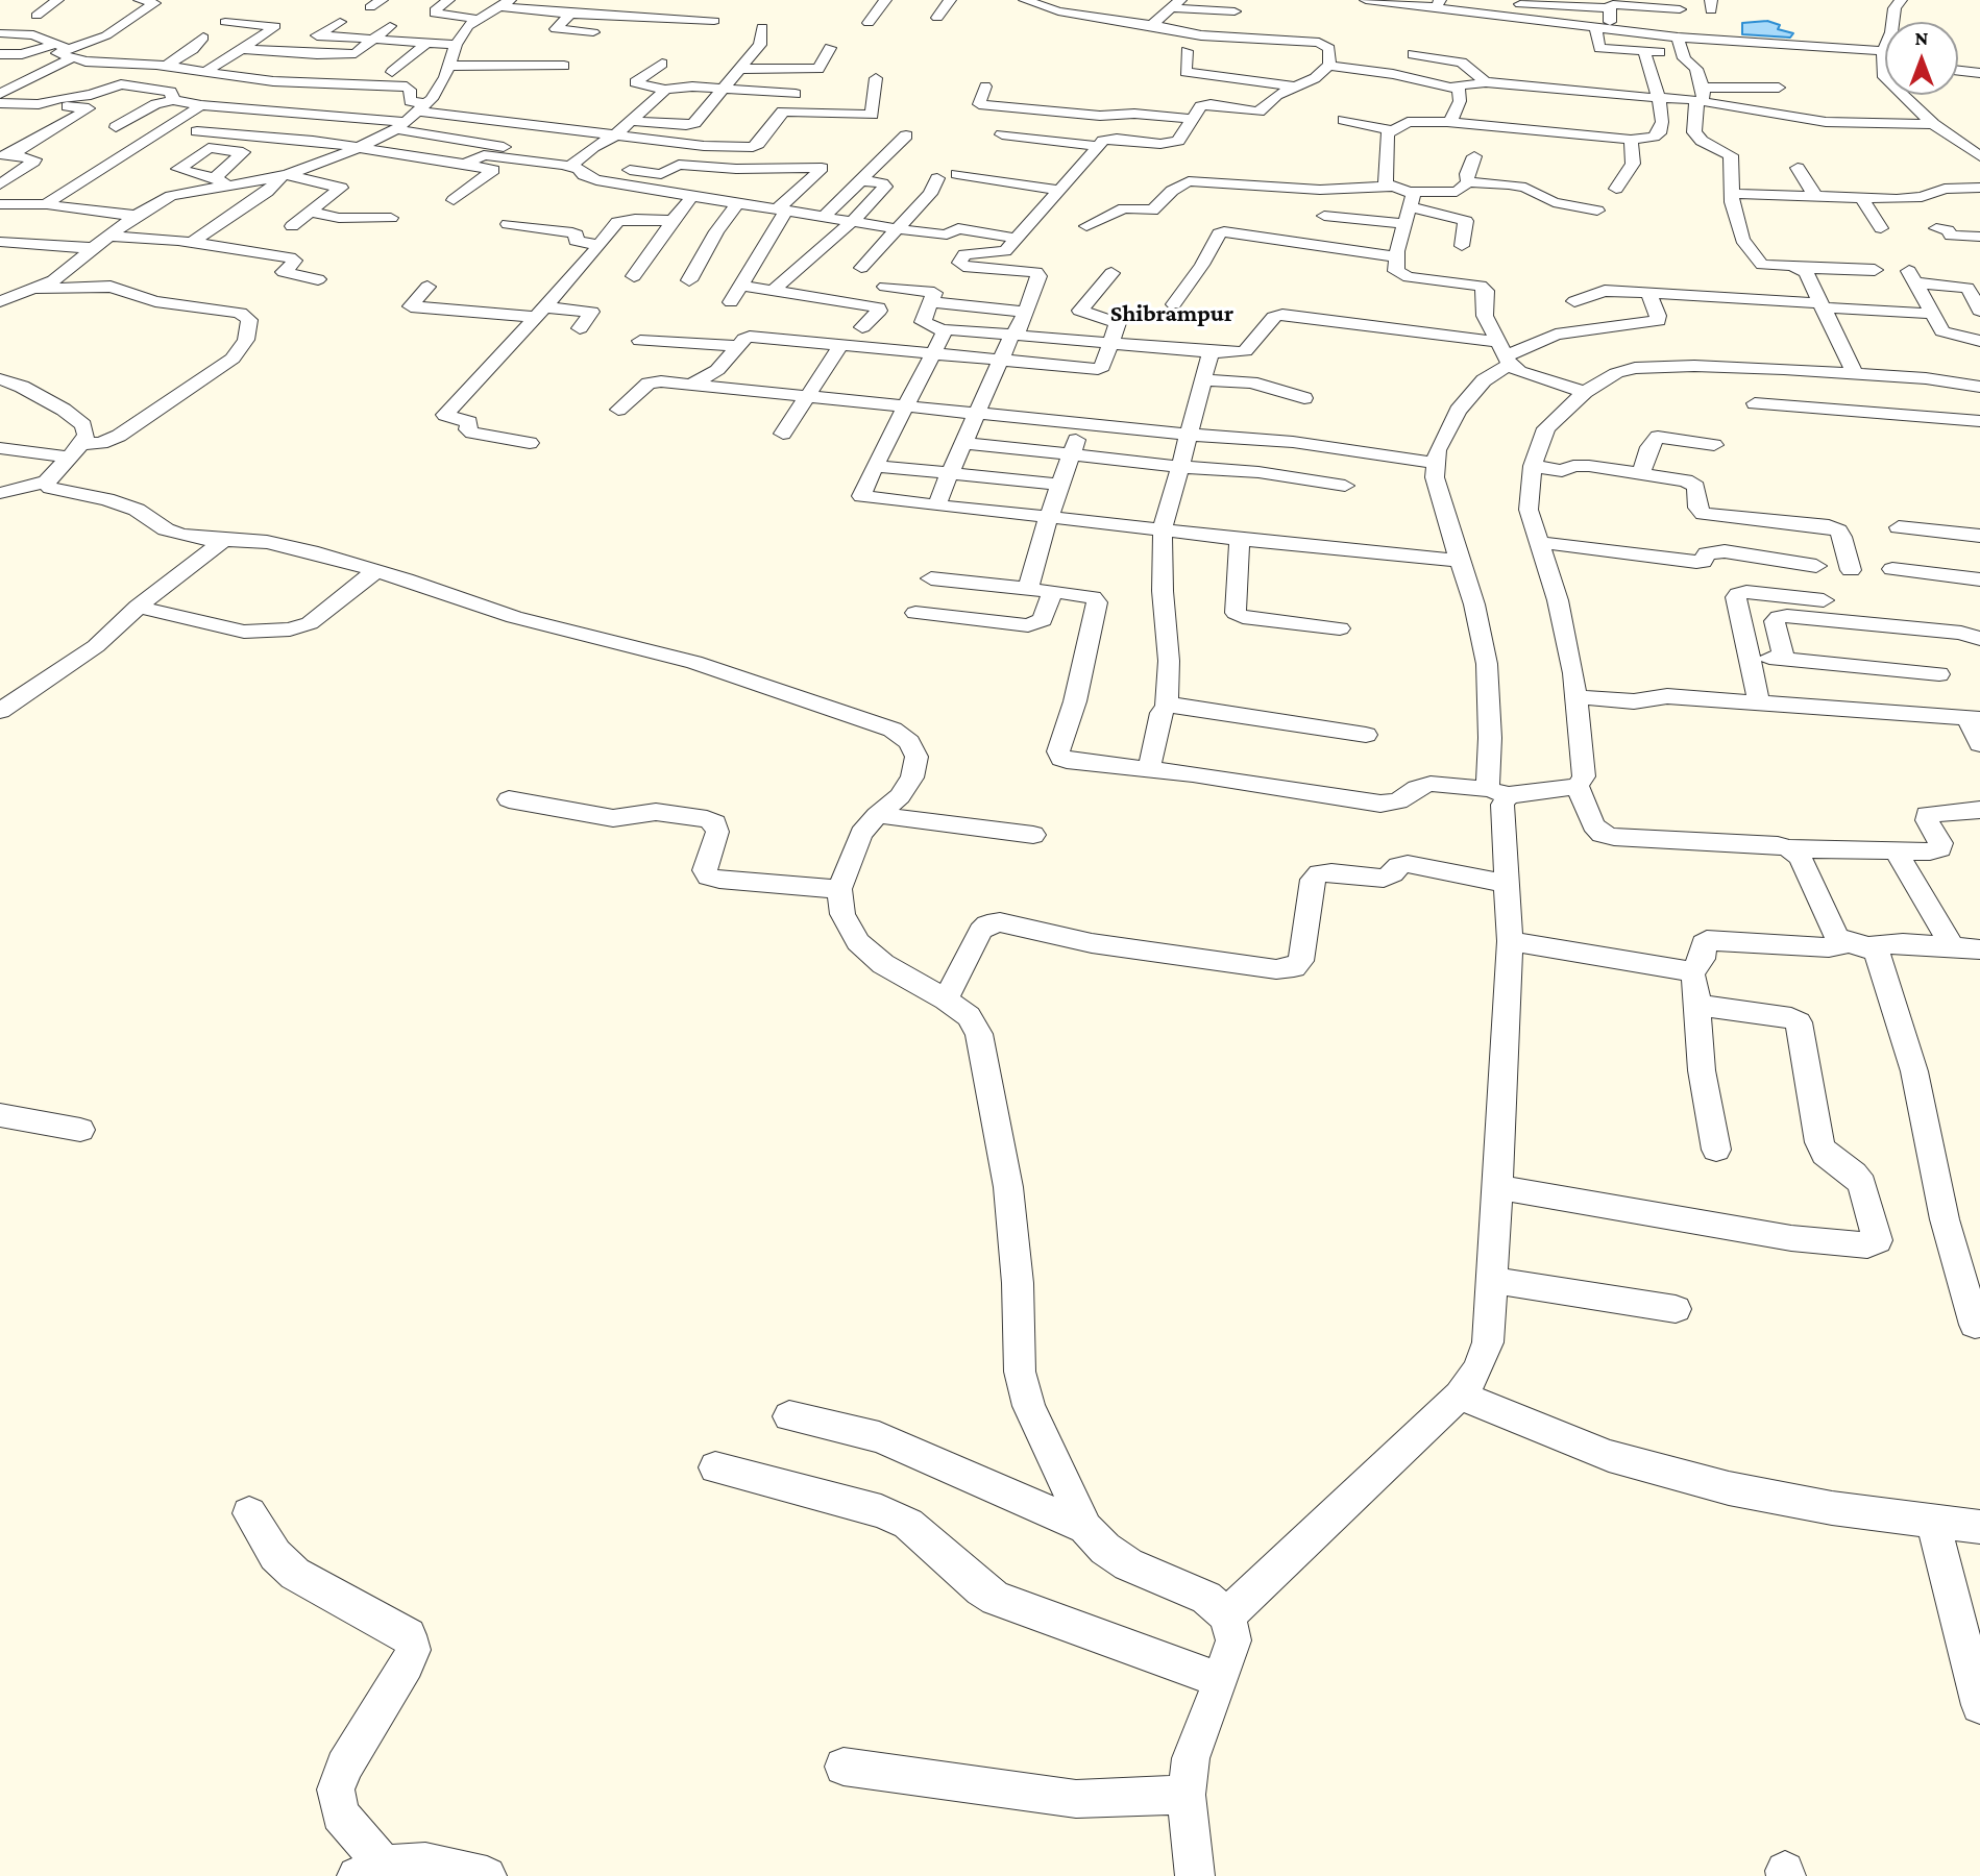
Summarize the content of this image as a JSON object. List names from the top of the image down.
{
  "districts": ["Shibrampur"],
  "north": "top"
}
